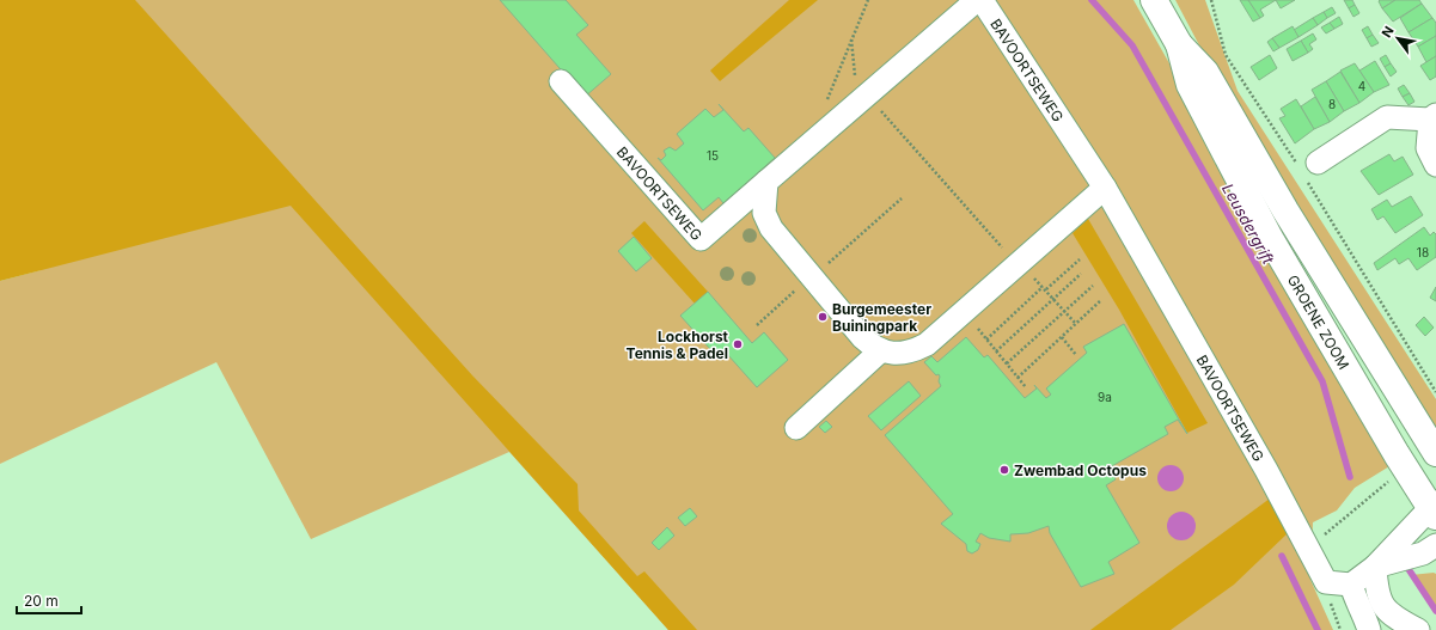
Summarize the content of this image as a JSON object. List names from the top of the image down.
{
  "streets": {
    "main road": ["GROENE ZOOM"],
    "street": ["BAVOORTSEWEG"]
  },
  "water": ["Leusdergrift"],
  "places": ["Burgemeester Buiningpark", "Lockhorst Tennis & Padel", "Zwembad Octopus"],
  "house_numbers": [
    "4",
    "8",
    "15",
    "18",
    "9a"
  ],
  "scale_bar": "20 m",
  "north": "top left"
}
